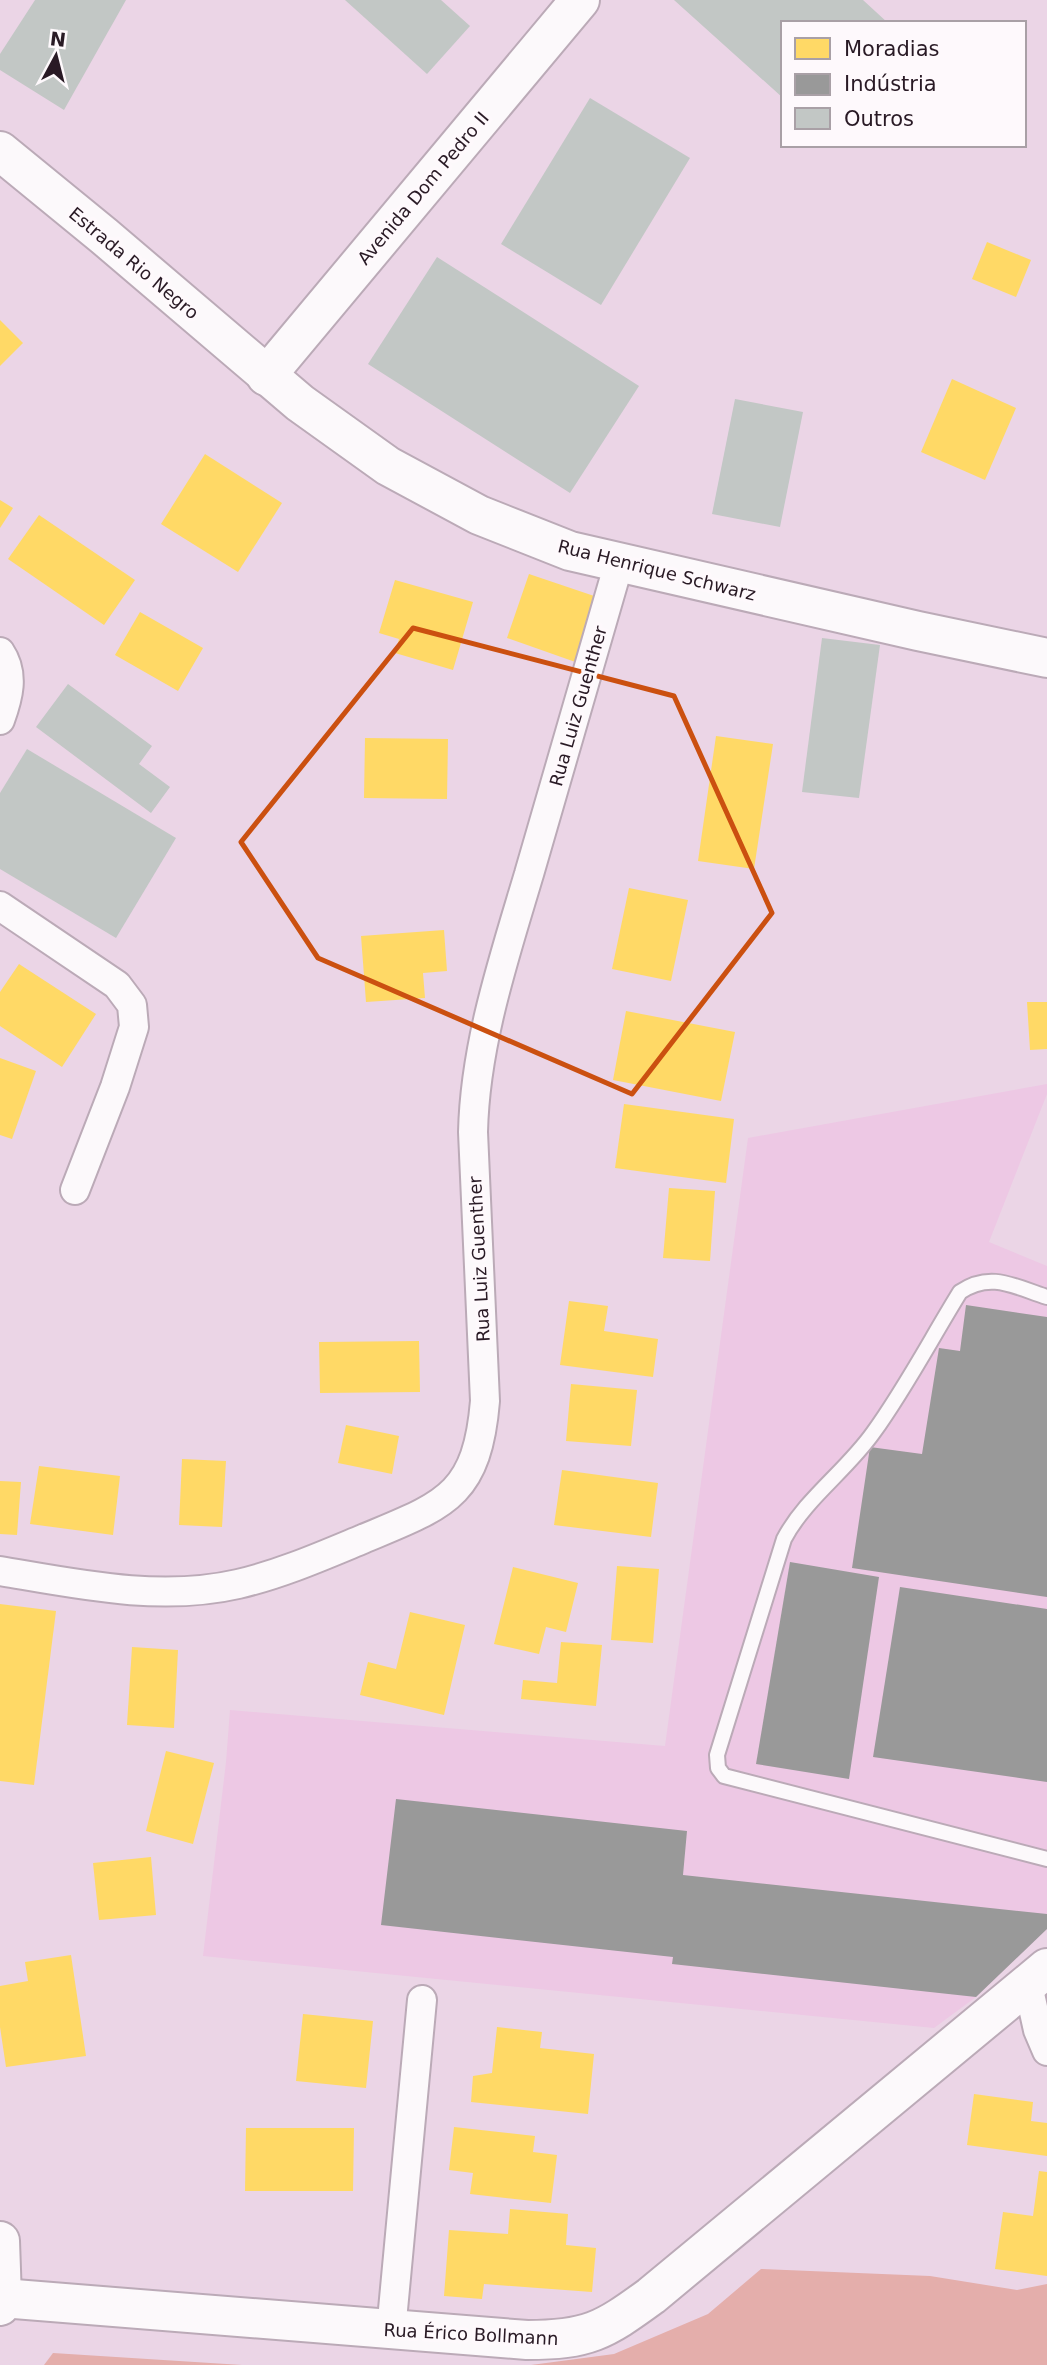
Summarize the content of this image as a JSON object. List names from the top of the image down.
{
  "streets": {
    "main road": [
      "Avenida Dom Pedro II",
      "Estrada Rio Negro",
      "Rua Henrique Schwarz",
      "Rua Érico Bollmann"
    ],
    "street": ["Rua Luiz Guenther"]
  },
  "crossings": [
    ["Avenida Dom Pedro II", "Estrada Rio Negro"],
    ["Avenida Dom Pedro II", "Rua Henrique Schwarz"],
    ["Estrada Rio Negro", "Rua Henrique Schwarz"],
    ["Rua Henrique Schwarz", "Rua Luiz Guenther"]
  ],
  "legend": ["Moradias", "Indústria", "Outros"],
  "north": "top"
}
